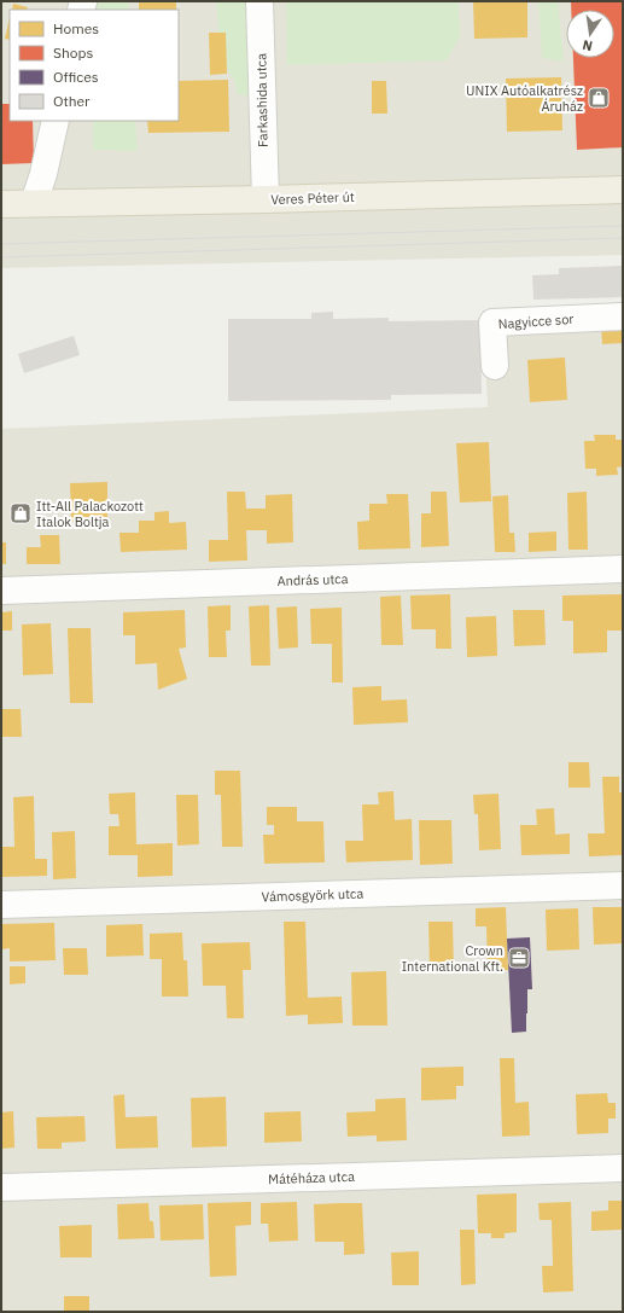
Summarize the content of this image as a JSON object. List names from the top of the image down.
{
  "streets": {
    "main road": ["Veres Péter út"],
    "street": [
      "Farkashida utca",
      "Nagyicce sor",
      "András utca",
      "Vámosgyörk utca",
      "Mátéháza utca"
    ]
  },
  "crossings": [
    ["Farkashida utca", "Veres Péter út"]
  ],
  "places": {
    "shop": ["UNIX Autóalkatrész Áruház", "Itt-All Palackozott Italok Boltja"],
    "office": ["Crown International Kft."]
  },
  "legend": [
    "Homes",
    "Shops",
    "Offices",
    "Other"
  ],
  "north": "bottom"
}
